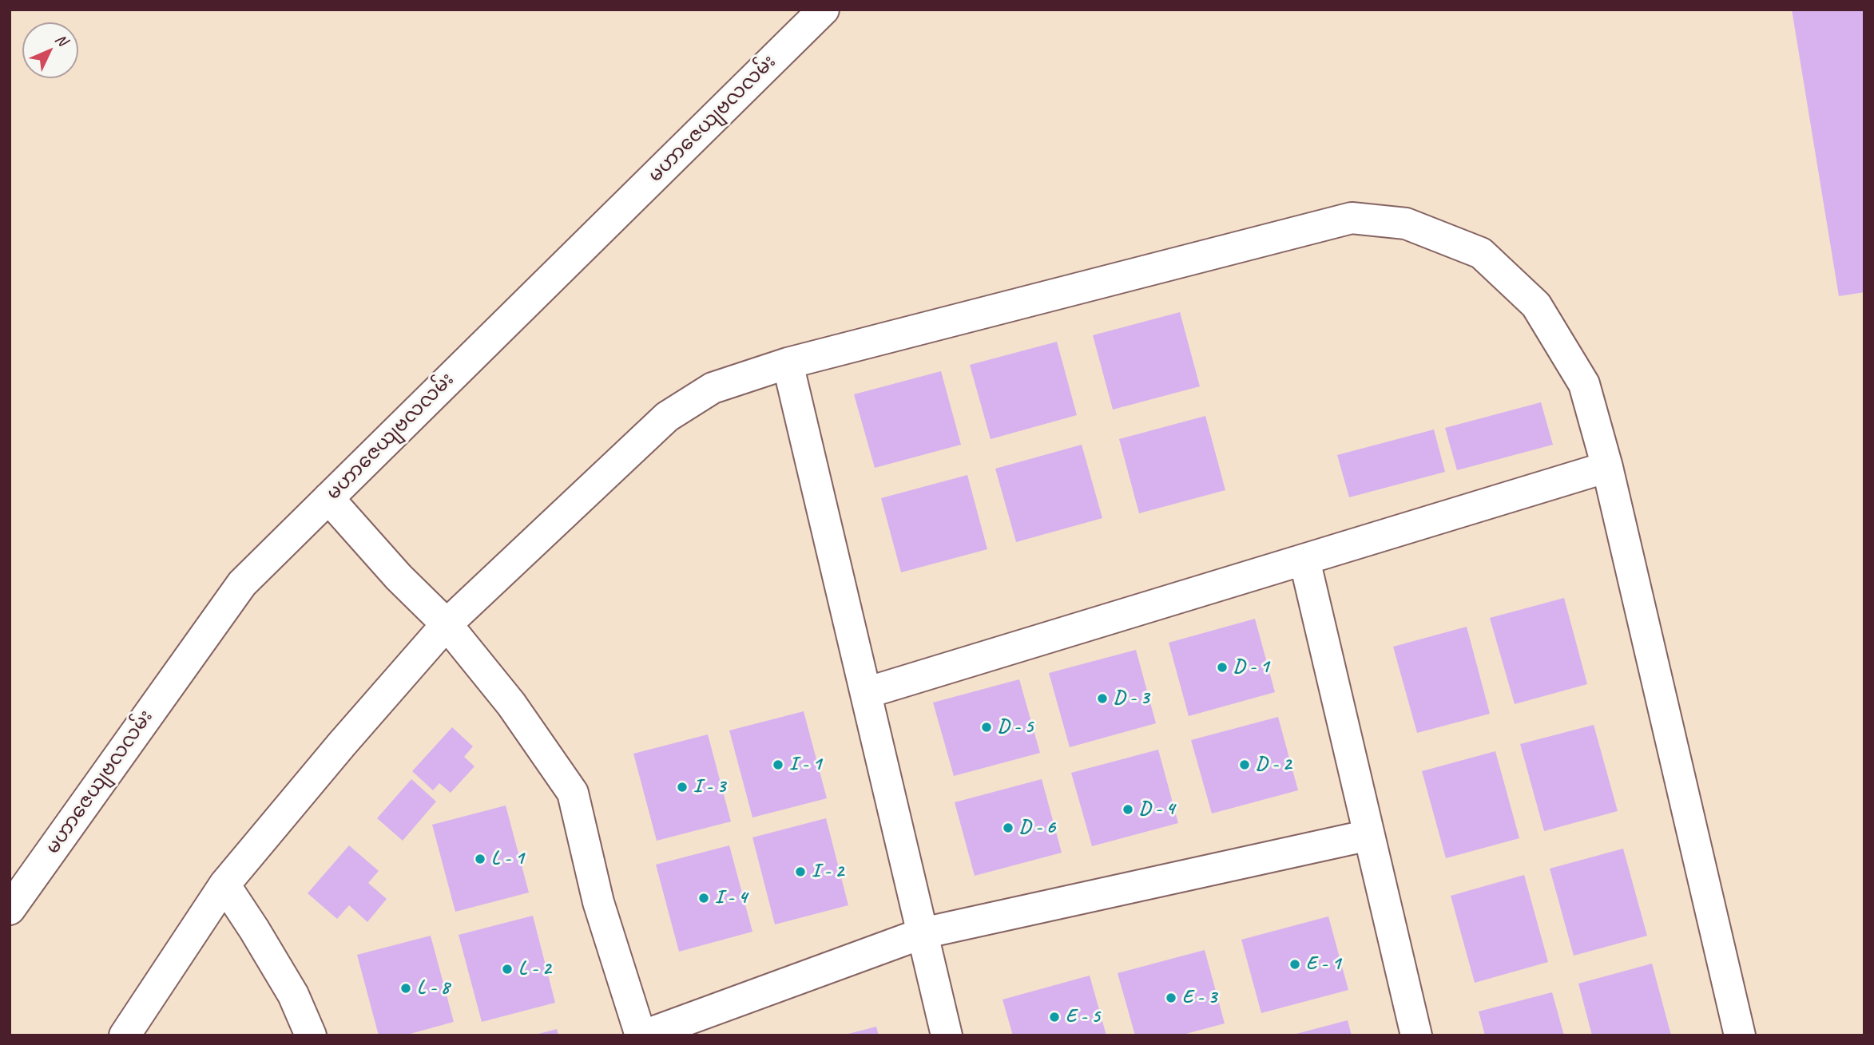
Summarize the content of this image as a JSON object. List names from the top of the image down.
{
  "streets": {
    "street": ["မဟာဇေယျဗလလမ်း"]
  },
  "places": [
    "D - 1",
    "D - 3",
    "D - 5",
    "I - 1",
    "D - 2",
    "I - 3",
    "D - 4",
    "D - 6",
    "L - 1",
    "I - 2",
    "I - 4",
    "E - 1",
    "L - 2",
    "L - 8",
    "E - 3",
    "E - 5"
  ],
  "north": "top right"
}
